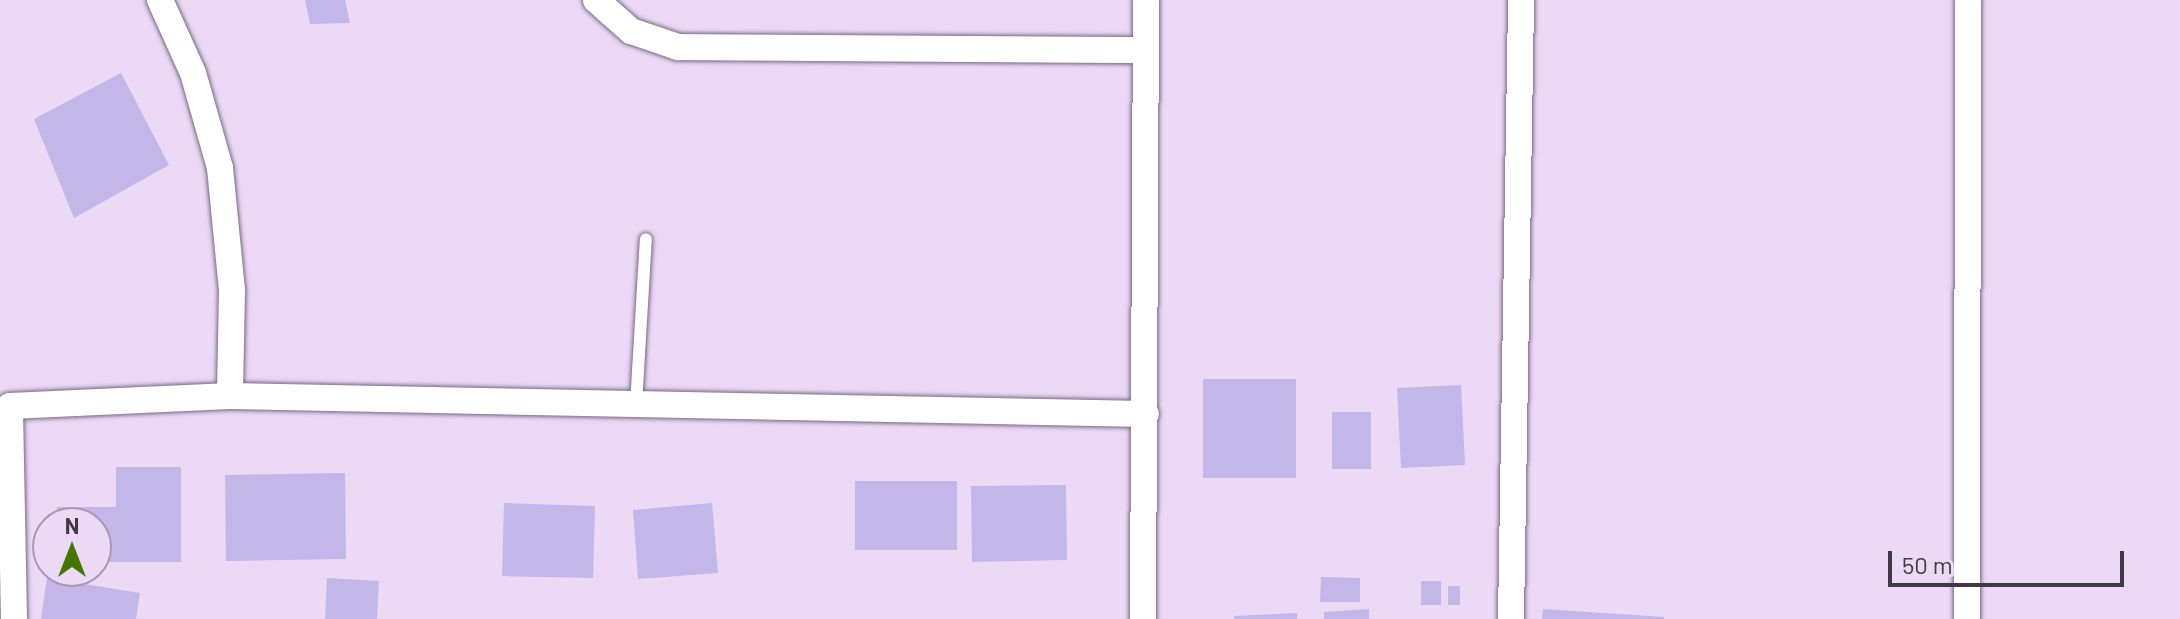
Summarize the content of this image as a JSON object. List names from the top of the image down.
{
  "scale_bar": "50 m",
  "north": "top"
}
